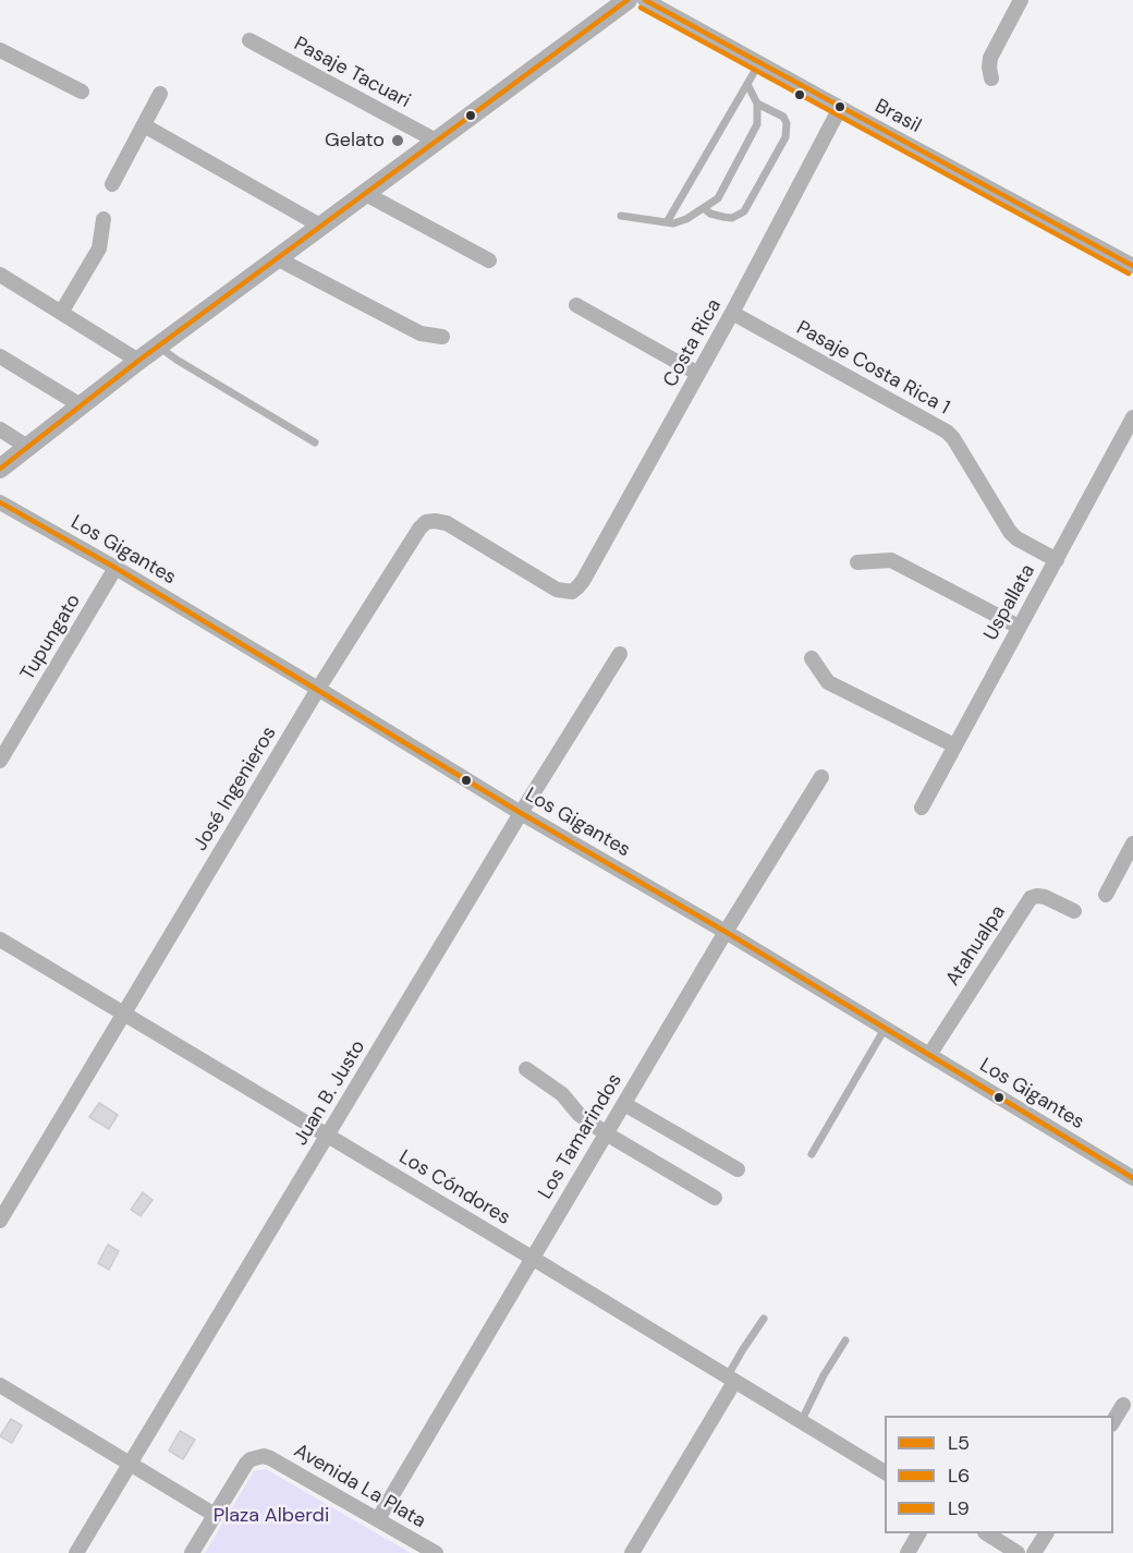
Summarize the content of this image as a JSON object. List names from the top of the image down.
{
  "streets": {
    "street": [
      "Pasaje Tacuari",
      "Brasil",
      "Costa Rica",
      "Pasaje Costa Rica 1",
      "Los Gigantes",
      "Uspallata",
      "Tupungato",
      "José Ingenieros",
      "Atahualpa",
      "Juan B. Justo",
      "Los Tamarindos",
      "Los Cóndores",
      "Avenida La Plata"
    ]
  },
  "crossings": [
    ["Brasil", "Costa Rica"],
    ["Costa Rica", "Pasaje Costa Rica 1"],
    ["Costa Rica", "José Ingenieros"],
    ["Pasaje Costa Rica 1", "Uspallata"],
    ["Los Gigantes", "Tupungato"],
    ["Los Gigantes", "José Ingenieros"],
    ["Los Gigantes", "Atahualpa"],
    ["Los Gigantes", "Juan B. Justo"],
    ["Los Gigantes", "Los Tamarindos"],
    ["José Ingenieros", "Los Cóndores"],
    ["Juan B. Justo", "Los Cóndores"],
    ["Los Tamarindos", "Los Cóndores"],
    ["Los Tamarindos", "Avenida La Plata"]
  ],
  "parks": ["Plaza Alberdi"],
  "places": ["Gelato"],
  "lines": ["transit line L5", "transit line L9", "transit line L6"],
  "legend": ["L5", "L6", "L9"]
}
